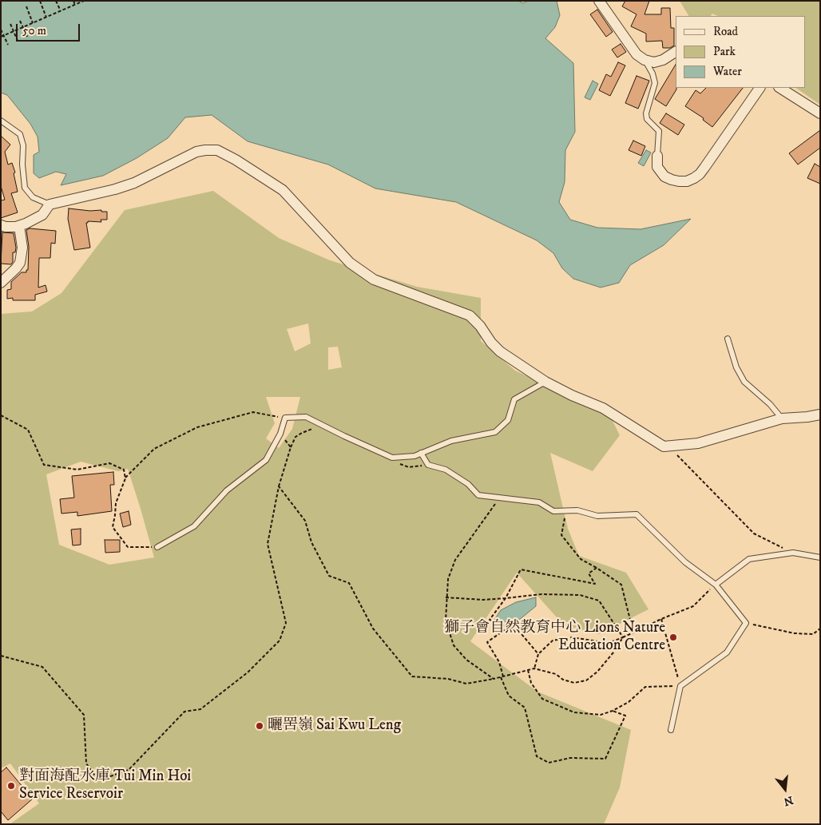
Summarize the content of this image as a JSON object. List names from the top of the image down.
{
  "places": ["獅子會自然教育中心 Lions Nature Education Centre", "曬罟嶺 Sai Kwu Leng", "對面海配水庫 Tui Min Hoi Service Reservoir"],
  "legend": ["Road", "Park", "Water"],
  "scale_bar": "50 m",
  "north": "bottom"
}
